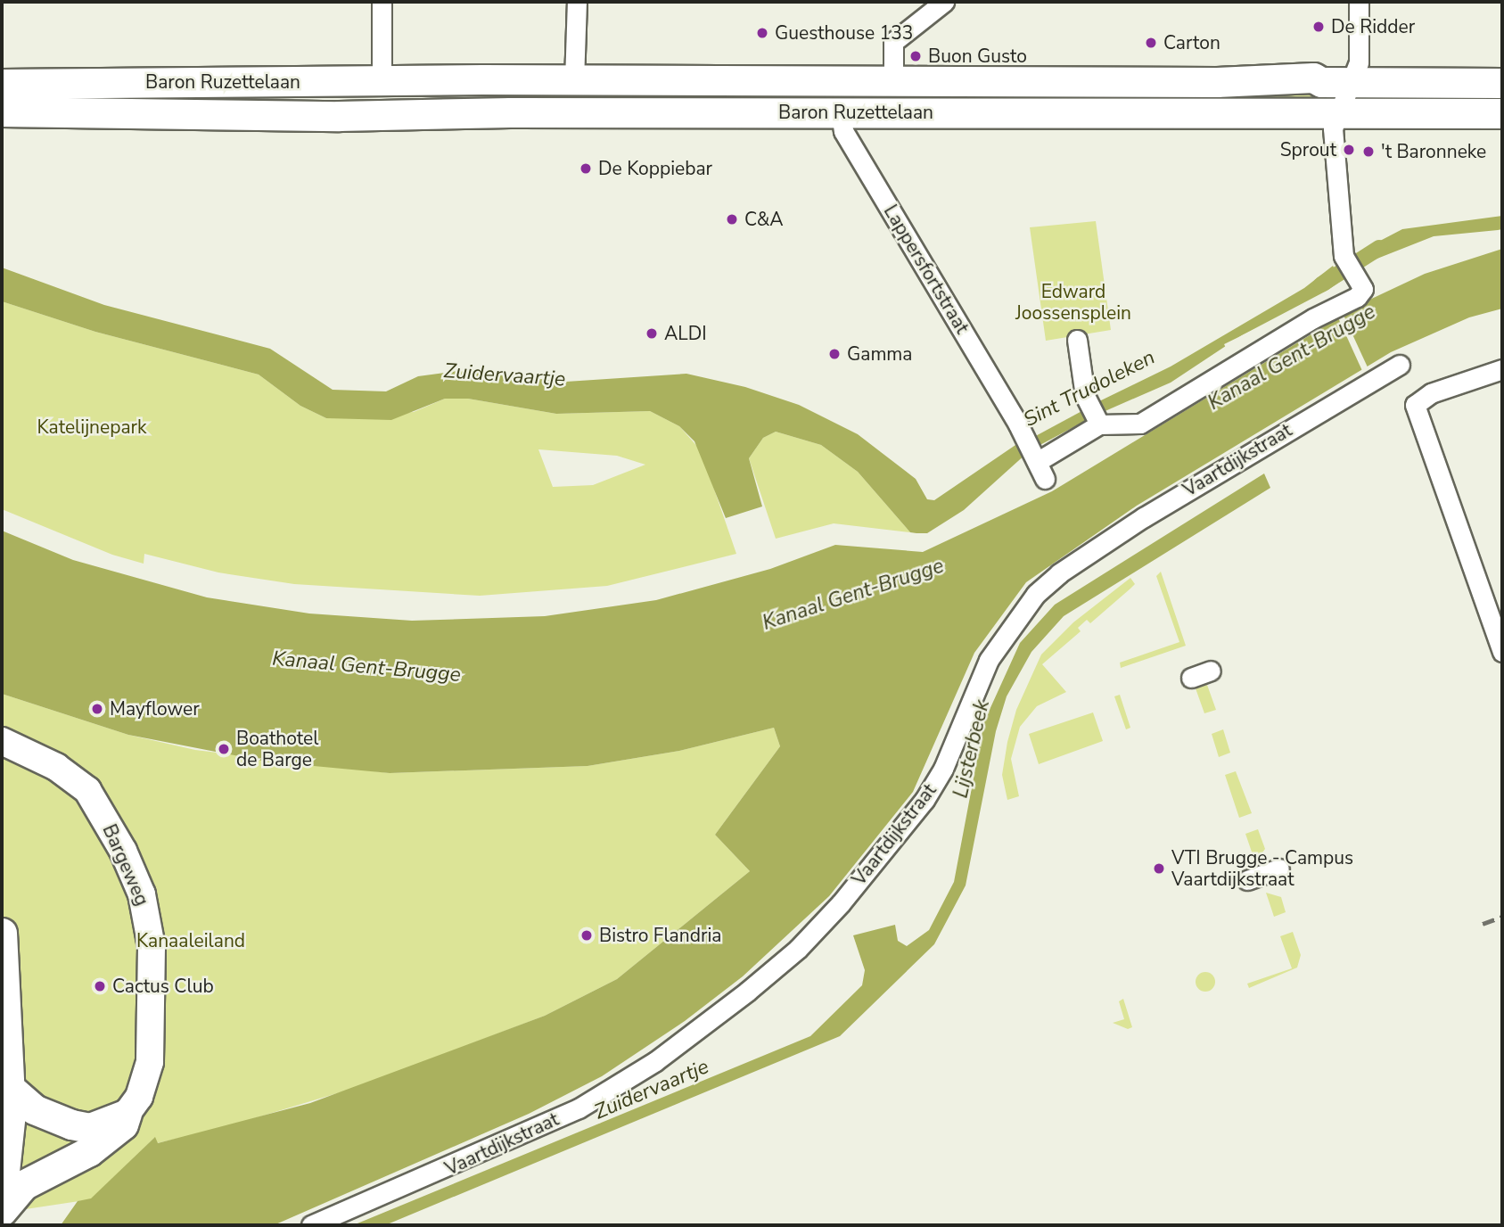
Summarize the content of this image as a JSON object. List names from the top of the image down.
{
  "streets": {
    "main road": ["Baron Ruzettelaan"],
    "street": ["Lappersfortstraat", "Vaartdijkstraat", "Bargeweg"]
  },
  "crossings": [
    ["Baron Ruzettelaan", "Lappersfortstraat"]
  ],
  "water": [
    "Kanaal Gent-Brugge",
    "Zuidervaartje",
    "Sint Trudoleken",
    "Lijsterbeek"
  ],
  "parks": ["Edward Joossensplein", "Katelijnepark", "Kanaaleiland"],
  "places": [
    "De Ridder",
    "Guesthouse 133",
    "Carton",
    "Buon Gusto",
    "Sprout",
    "'t Baronneke",
    "De Koppiebar",
    "C&A",
    "ALDI",
    "Gamma",
    "Mayflower",
    "Boathotel de Barge",
    "VTI Brugge - Campus Vaartdijkstraat",
    "Bistro Flandria",
    "Cactus Club"
  ]
}
